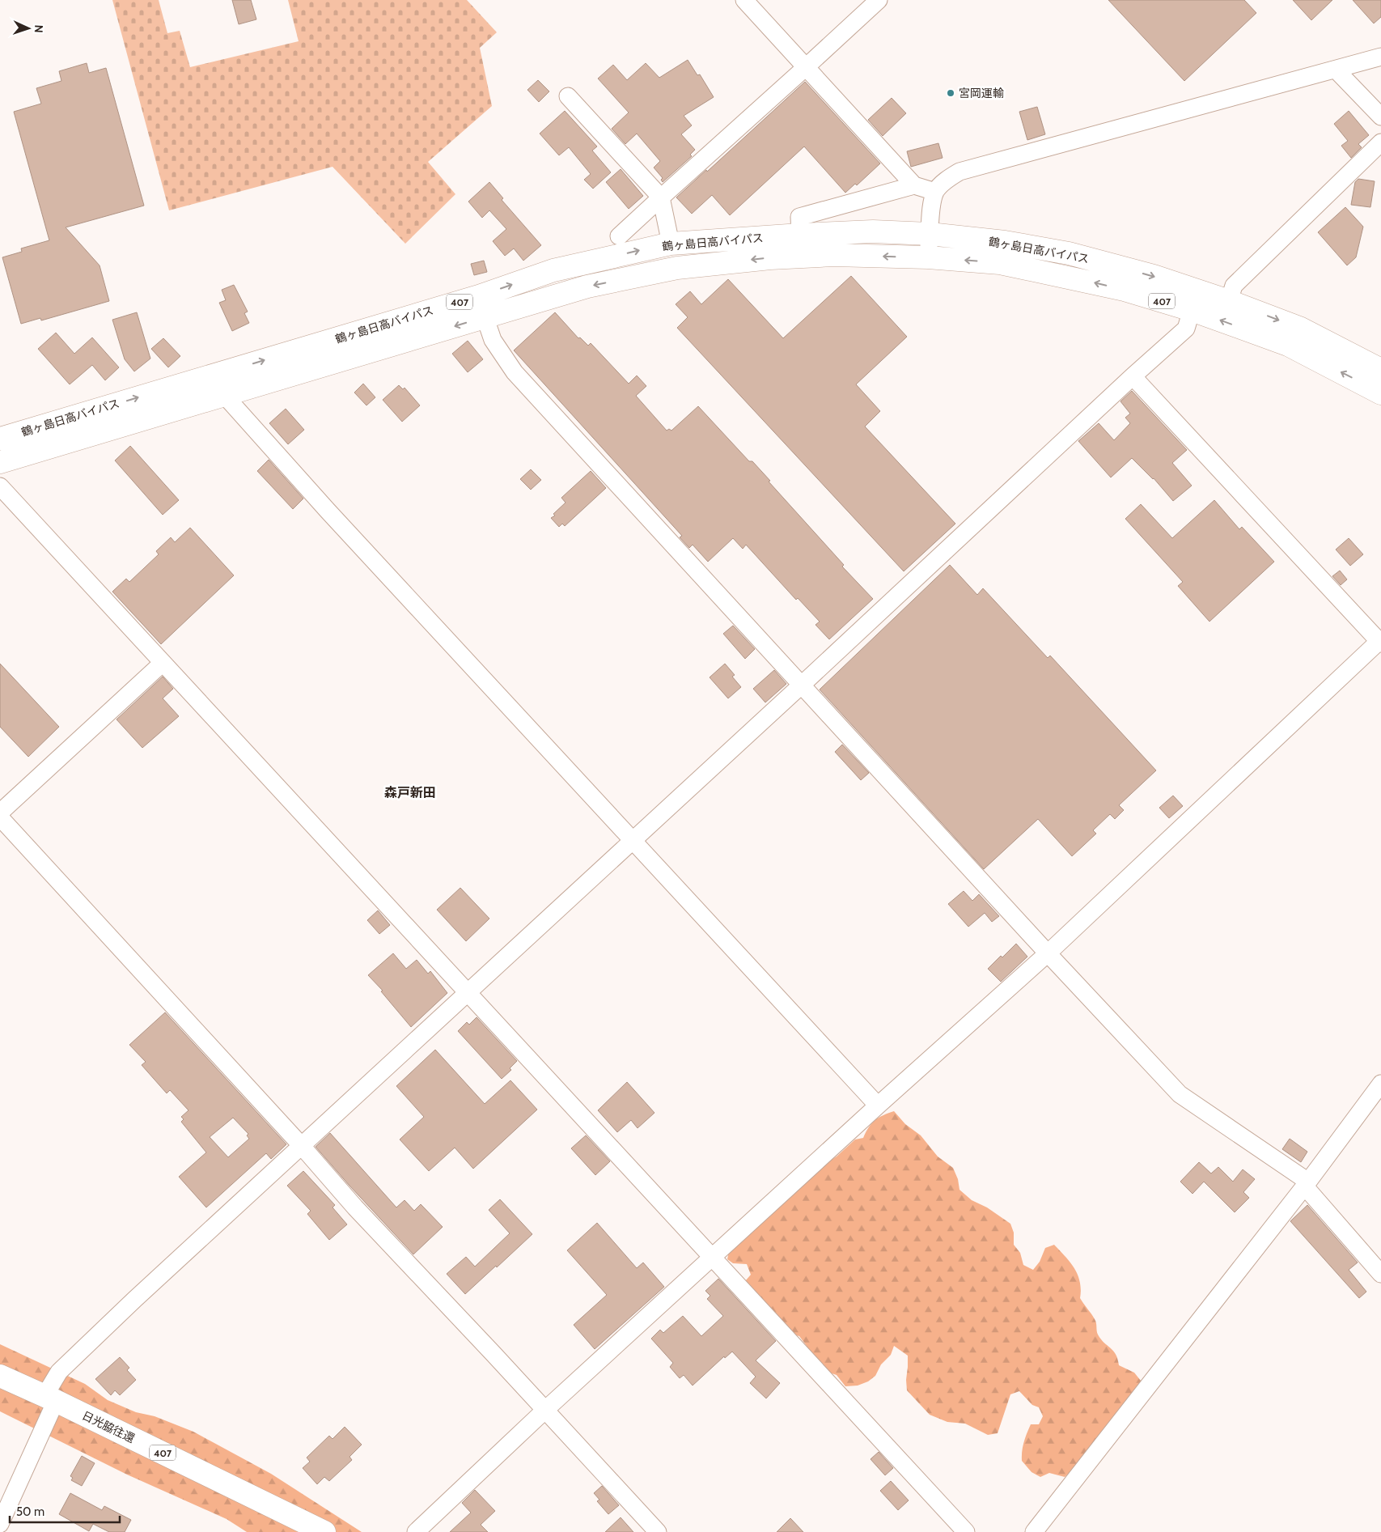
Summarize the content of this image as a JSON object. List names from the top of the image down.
{
  "streets": {
    "highway": ["鶴ヶ島日高バイパス", "407", "日光脇往還"]
  },
  "districts": ["森戸新田"],
  "places": ["宮岡運輸"],
  "scale_bar": "50 m",
  "north": "right"
}
